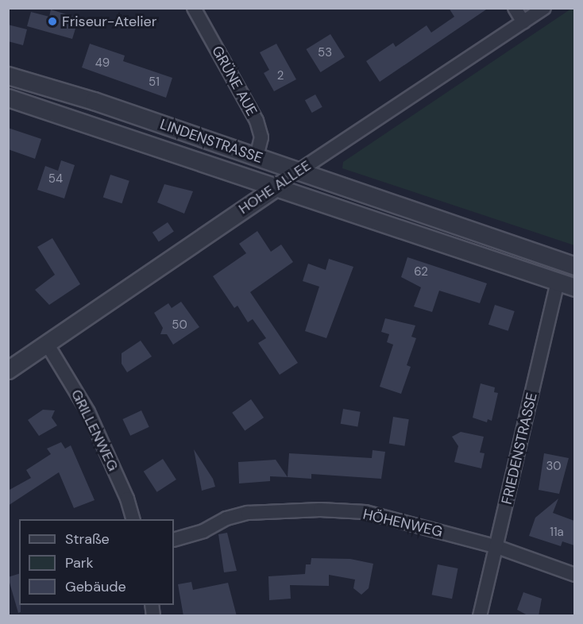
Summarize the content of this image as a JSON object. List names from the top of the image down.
{
  "streets": {
    "street": [
      "GRÜNE AUE",
      "LINDENSTRASSE",
      "HOHE ALLEE",
      "GRILLENWEG",
      "FRIEDENSTRASSE",
      "HÖHENWEG"
    ]
  },
  "crossings": [
    ["GRÜNE AUE", "LINDENSTRASSE"],
    ["LINDENSTRASSE", "HOHE ALLEE"],
    ["LINDENSTRASSE", "FRIEDENSTRASSE"],
    ["HOHE ALLEE", "GRILLENWEG"],
    ["FRIEDENSTRASSE", "HÖHENWEG"]
  ],
  "places": ["Friseur-Atelier"],
  "house_numbers": [
    "53",
    "49",
    "2",
    "51",
    "54",
    "62",
    "50",
    "30",
    "11a"
  ],
  "legend": ["Straße", "Park", "Gebäude"]
}
